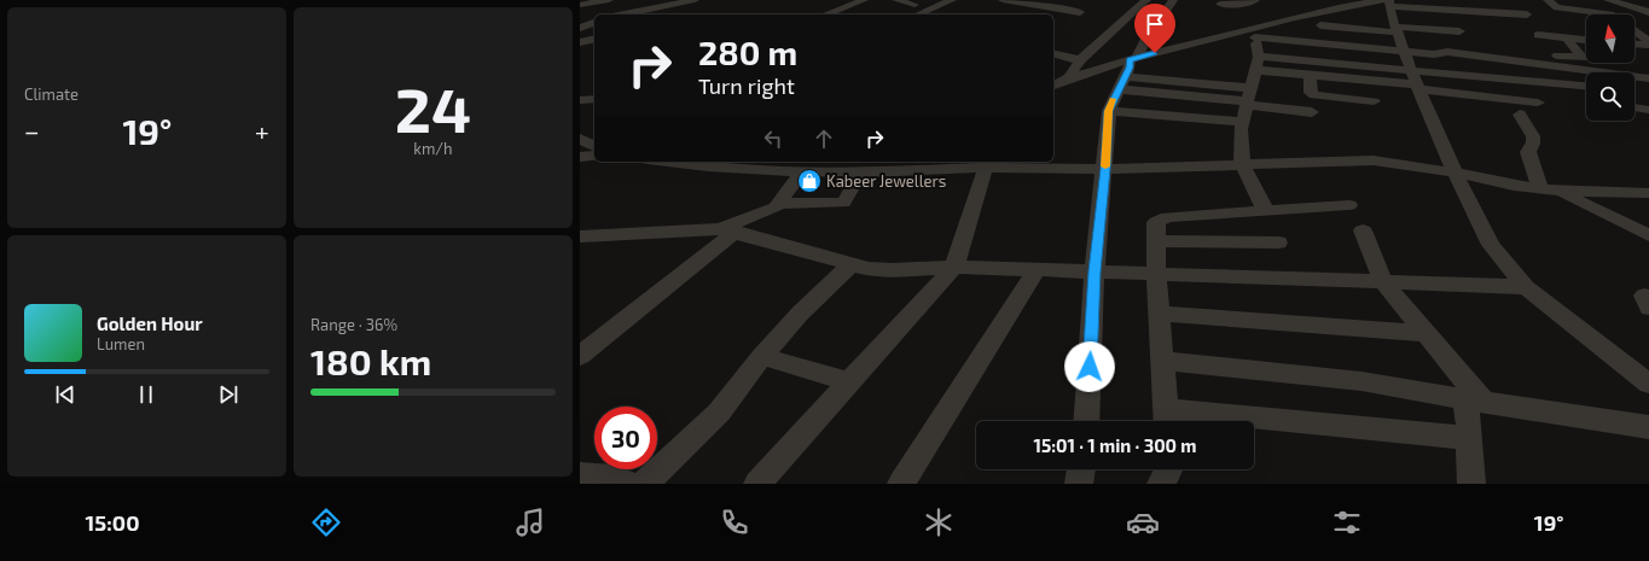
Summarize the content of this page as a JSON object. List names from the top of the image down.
{
  "places": {
    "shop": ["Kabeer Jewellers"]
  },
  "north": "top",
  "page": {
    "tile": [
      "Climate",
      ["24", "km/h"],
      ["Range · 36%", "180 km"]
    ],
    "turn": ["280 m", "Turn right"],
    "heat": ["−", "19°", "+"],
    "song": ["Golden Hour", "Lumen"],
    "limit": "30",
    "trip": "15:01 · 1 min · 300 m",
    "tabs": ["15:00", "19°"]
  }
}
